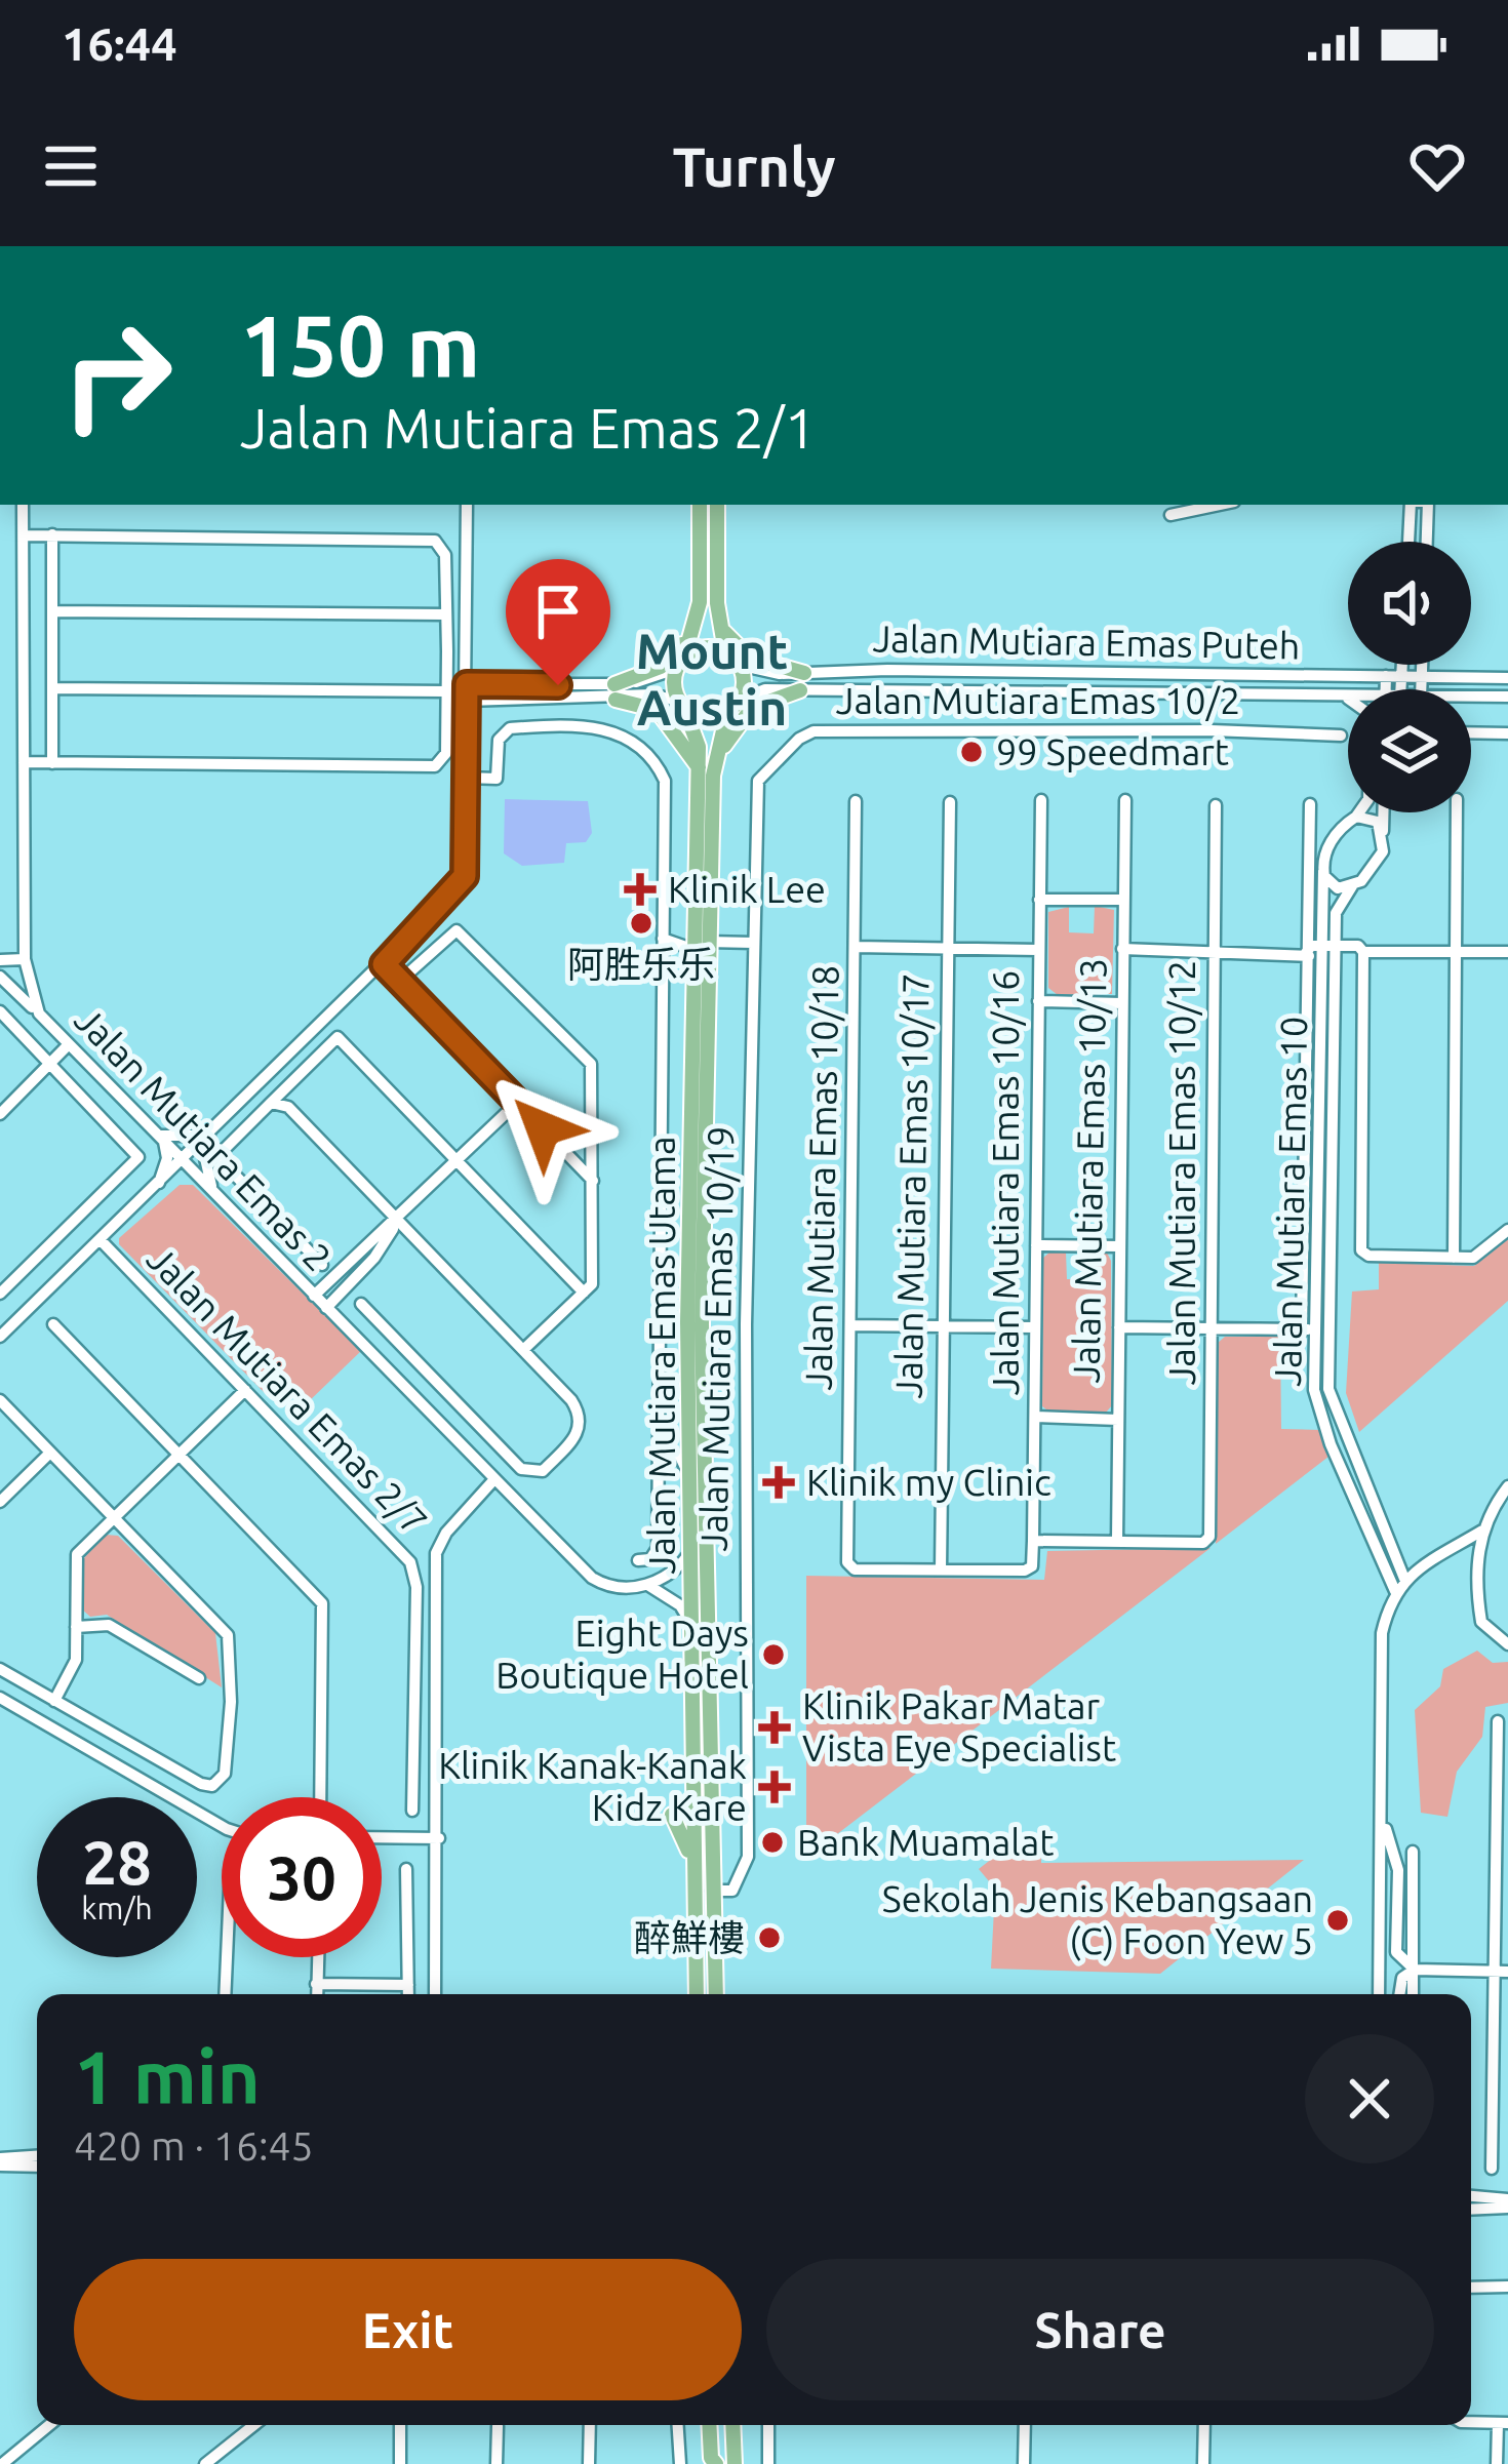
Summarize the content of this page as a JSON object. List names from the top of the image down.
{
  "streets": {
    "main road": ["Jalan Mutiara Emas Utama"],
    "street": [
      "Jalan Mutiara Emas Puteh",
      "Jalan Mutiara Emas 10/2",
      "Jalan Mutiara Emas 2",
      "Jalan Mutiara Emas 10/13",
      "Jalan Mutiara Emas 10/12",
      "Jalan Mutiara Emas 10/18",
      "Jalan Mutiara Emas 10/16",
      "Jalan Mutiara Emas 10/17",
      "Jalan Mutiara Emas 10",
      "Jalan Mutiara Emas 10/19",
      "Jalan Mutiara Emas 2/7"
    ]
  },
  "crossings": [
    ["Jalan Mutiara Emas Puteh", "Jalan Mutiara Emas Utama"],
    ["Jalan Mutiara Emas 10/2", "Jalan Mutiara Emas 10/19"],
    ["Jalan Mutiara Emas 10/13", "Jalan Mutiara Emas 10/12"],
    ["Jalan Mutiara Emas 10/18", "Jalan Mutiara Emas 10/16"],
    ["Jalan Mutiara Emas 10/18", "Jalan Mutiara Emas 10/17"],
    ["Jalan Mutiara Emas 10/16", "Jalan Mutiara Emas 10/17"],
    ["Jalan Mutiara Emas 10/19", "Jalan Mutiara Emas Utama"]
  ],
  "districts": ["Mount Austin"],
  "places": {
    "other": [
      "99 Speedmart",
      "阿胜乐乐",
      "Eight Days Boutique Hotel",
      "Bank Muamalat",
      "Sekolah Jenis Kebangsaan (C) Foon Yew 5",
      "醉鮮樓"
    ],
    "health": [
      "Klinik Lee",
      "Klinik my Clinic",
      "Klinik Pakar Matar Vista Eye Specialist",
      "Klinik Kanak-Kanak Kidz Kare"
    ]
  },
  "page": {
    "status": "16:44",
    "header": "Turnly",
    "turn": ["150 m", "Jalan Mutiara Emas 2/1"],
    "speed": "28 km/h",
    "limit": "30",
    "heading": ["1 min", "420 m · 16:45"],
    "buttons": ["Exit", "Share"]
  }
}
